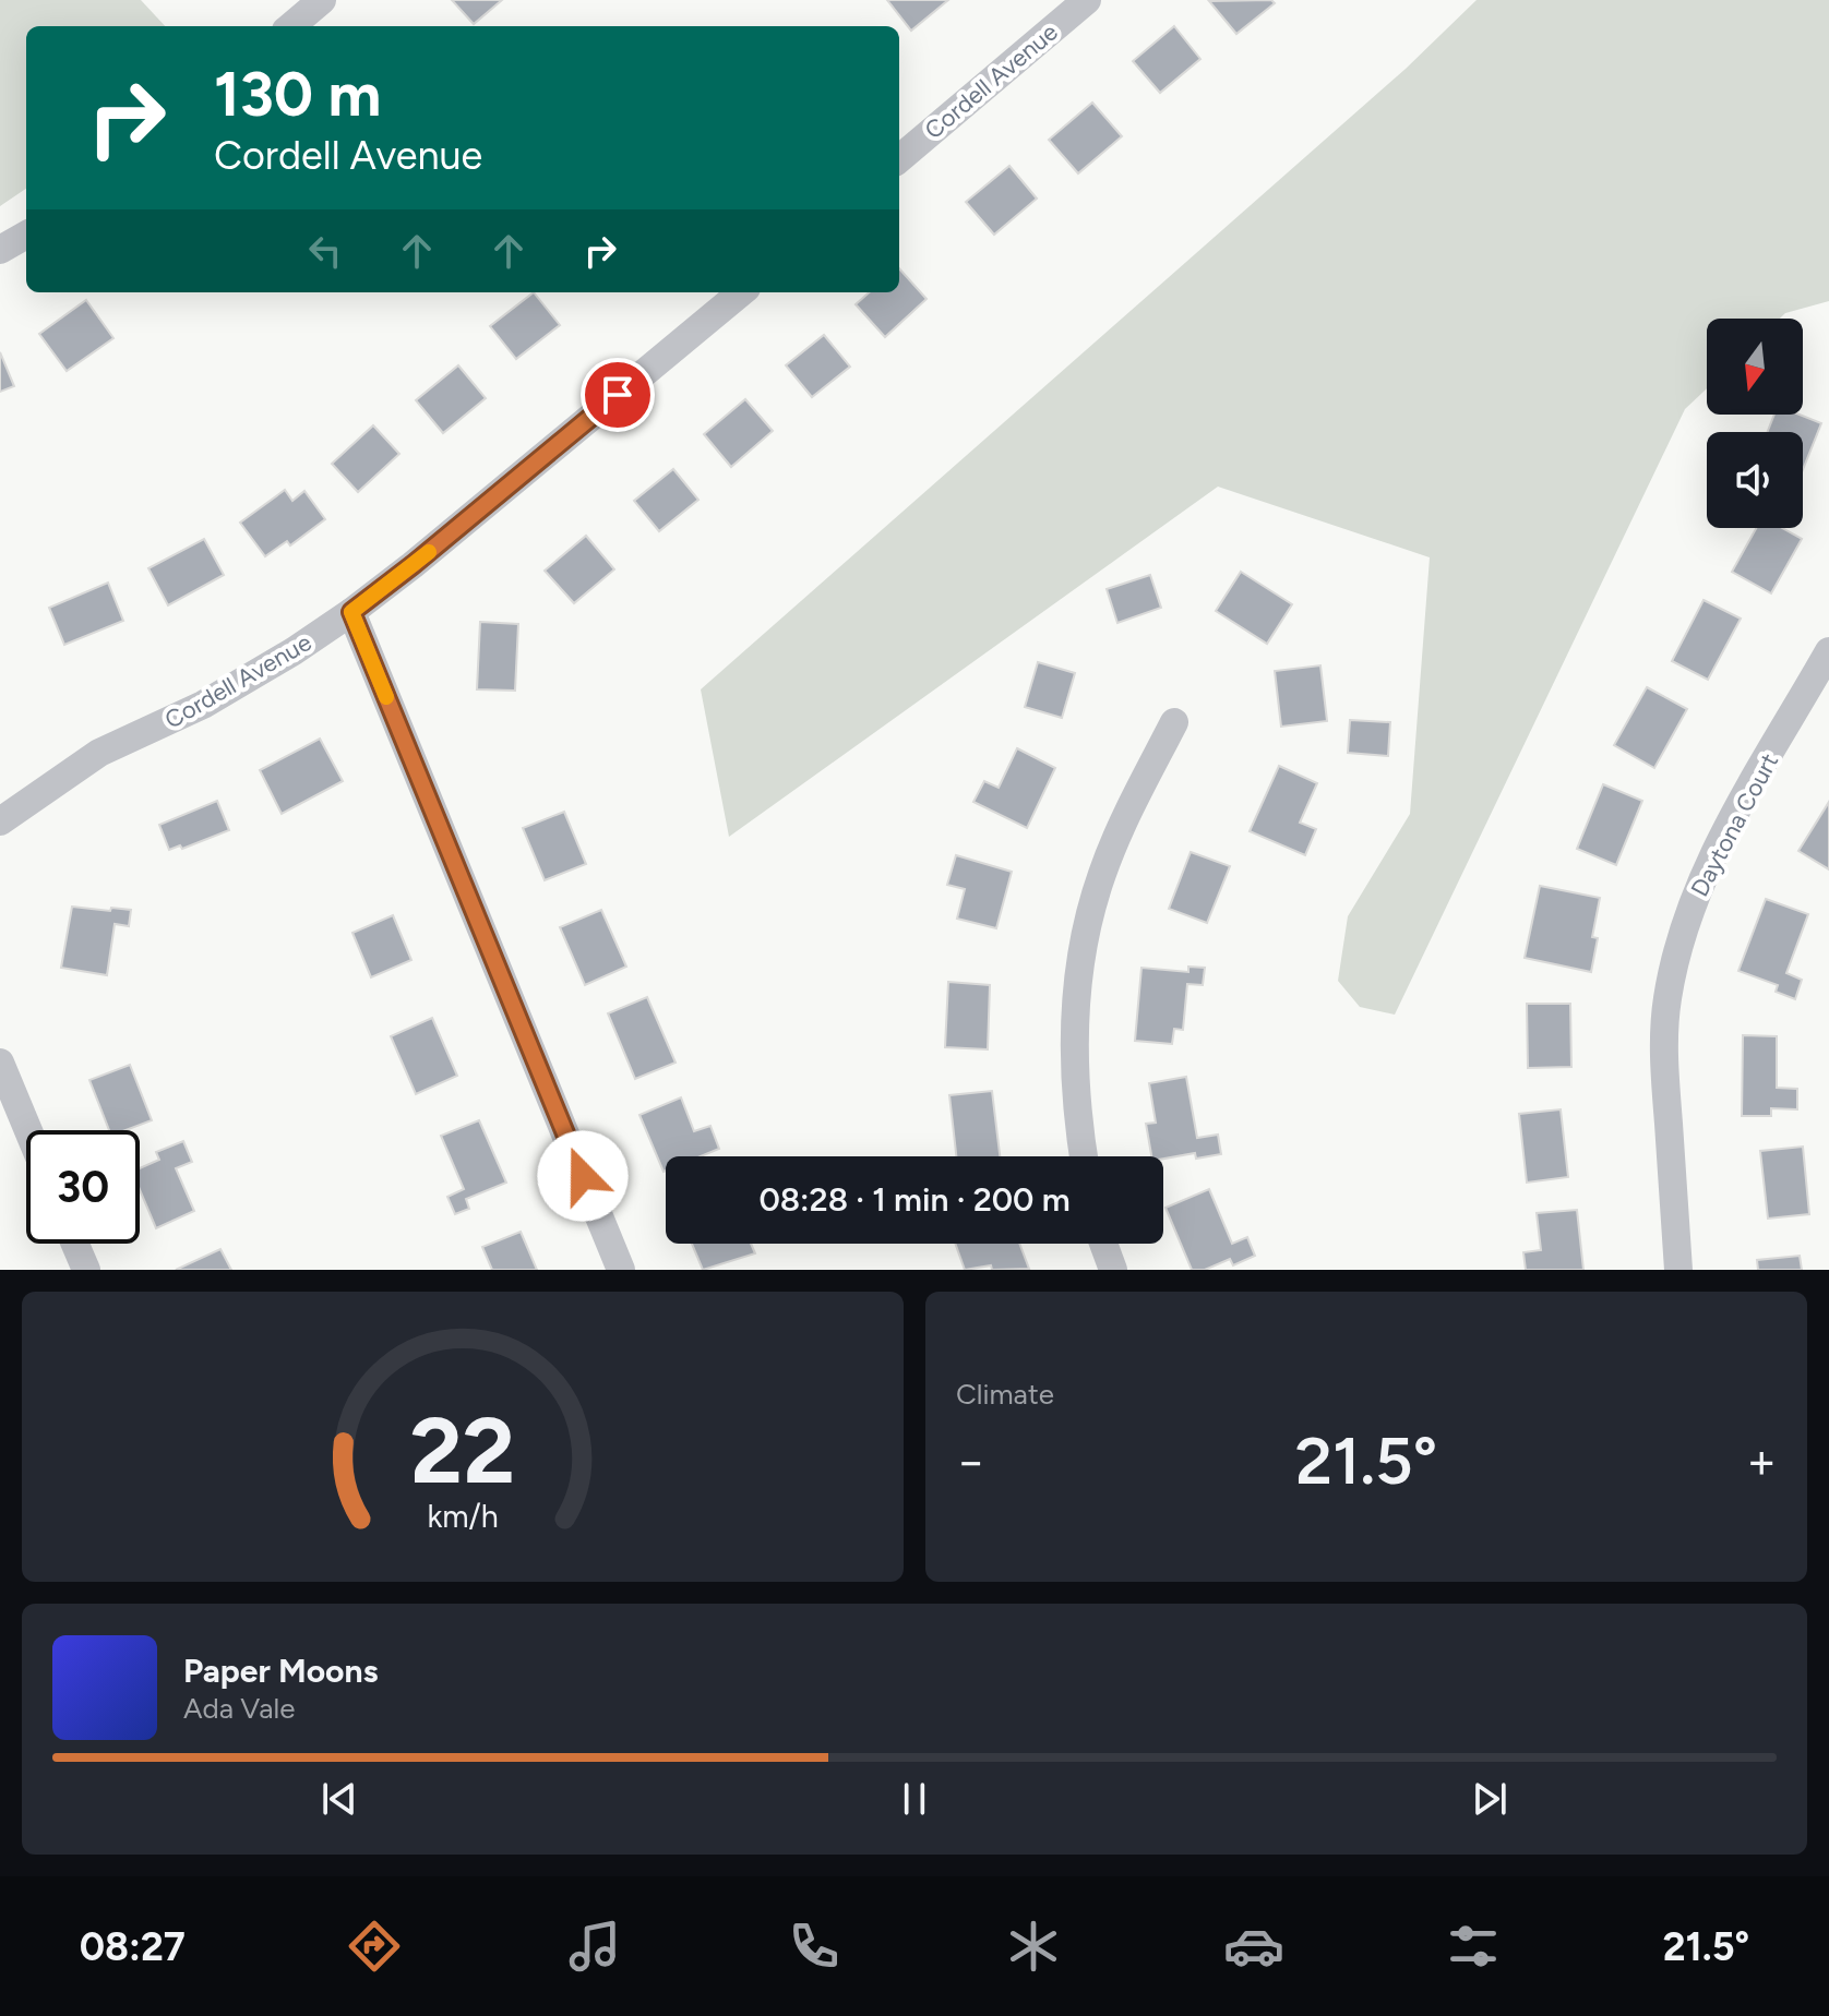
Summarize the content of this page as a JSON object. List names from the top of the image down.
{
  "streets": {
    "street": ["Cordell Avenue", "Daytona Court"]
  },
  "north": "bottom",
  "page": {
    "turn": ["130 m", "Cordell Avenue"],
    "limit": "30",
    "trip": "08:28 · 1 min · 200 m",
    "tile": "Climate",
    "heat": ["−", "21.5°", "+"],
    "song": ["Paper Moons", "Ada Vale"],
    "tabs": ["08:27", "21.5°"],
    "gauge": ["22", "km/h"]
  }
}
